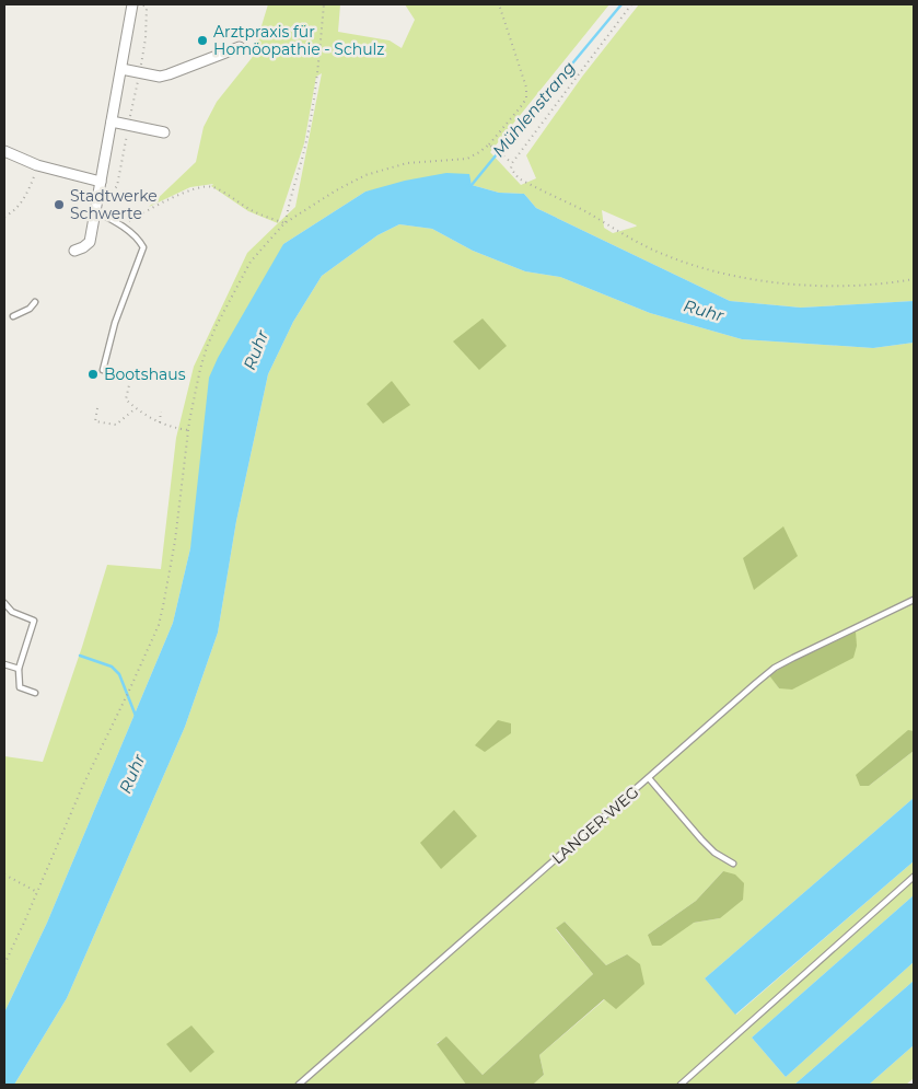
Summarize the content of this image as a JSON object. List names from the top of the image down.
{
  "streets": {
    "lane": ["LANGER WEG"]
  },
  "water": ["Mühlenstrang", "Ruhr"],
  "places": ["Arztpraxis für Homöopathie - Schulz", "Stadtwerke Schwerte", "Bootshaus"]
}
